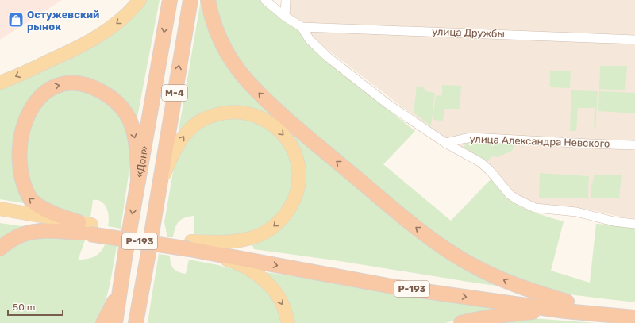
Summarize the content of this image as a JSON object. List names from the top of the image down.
{
  "streets": {
    "highway": ["М-4", "«Дон»", "Р-193"],
    "street": ["улица Дружбы", "улица Александра Невского"]
  },
  "places": {
    "shop": ["Остужевский рынок"]
  },
  "scale_bar": "50 m"
}
